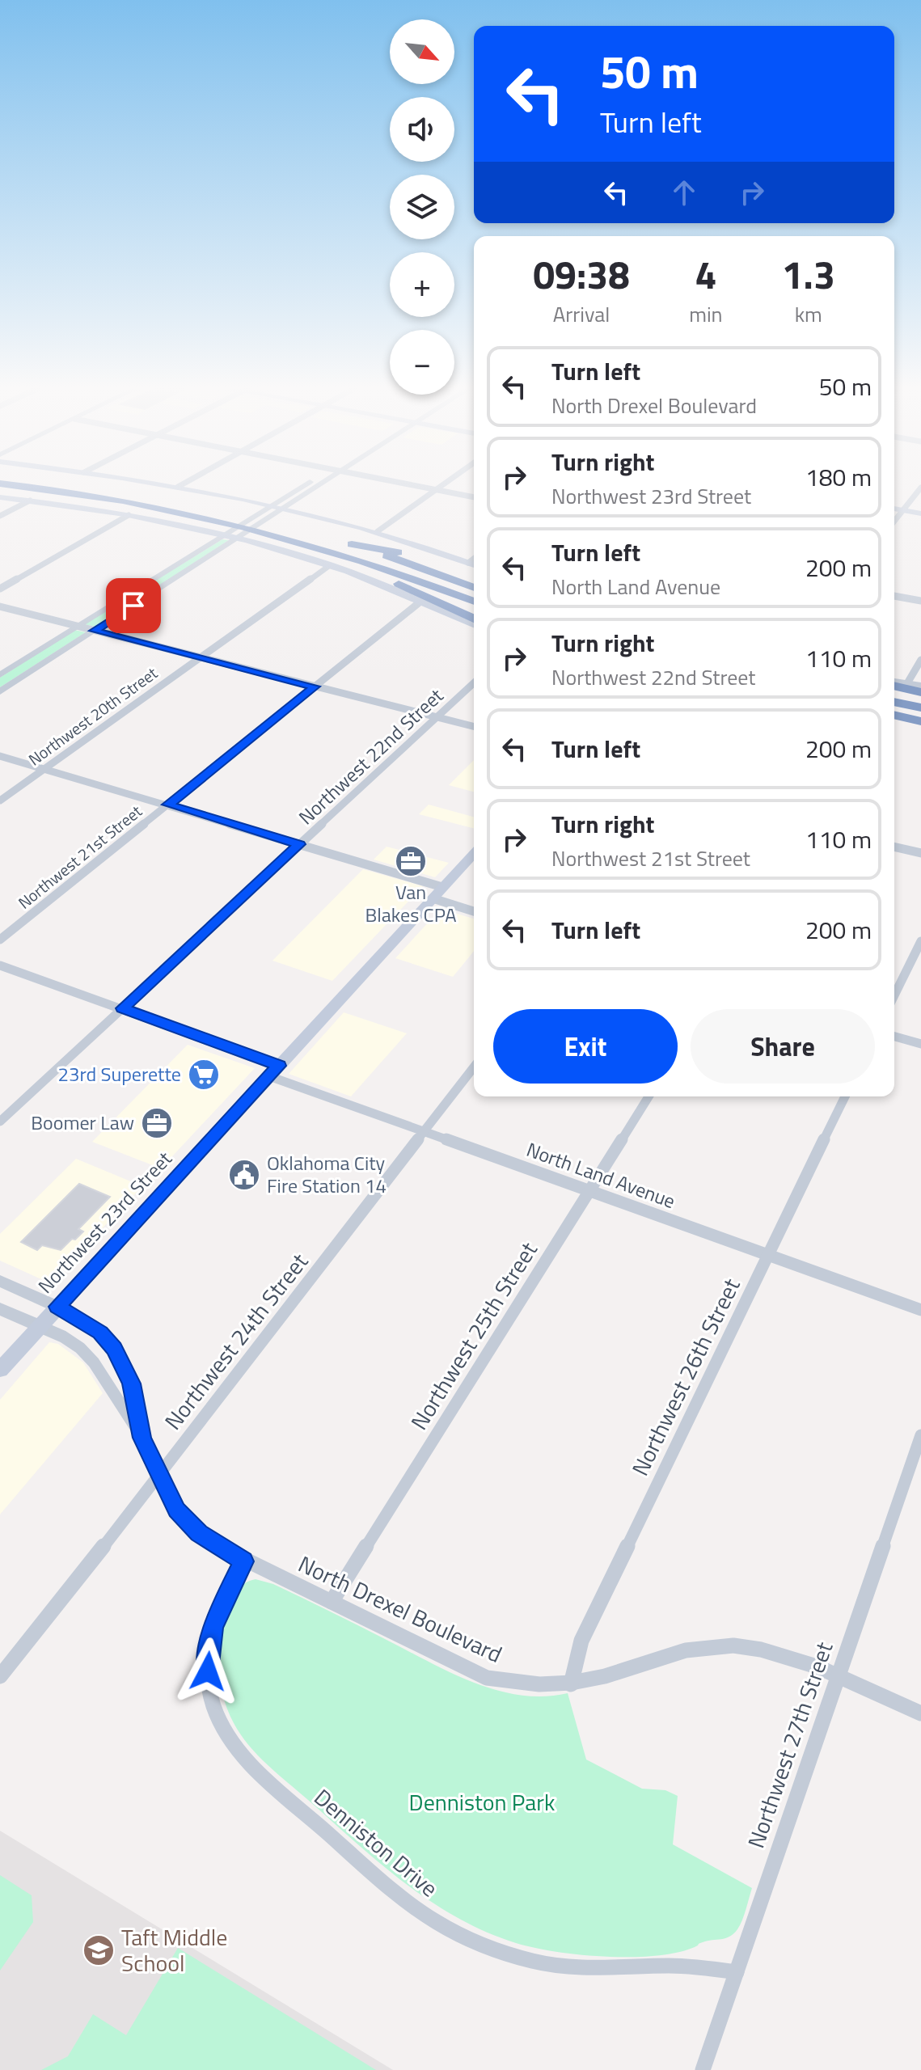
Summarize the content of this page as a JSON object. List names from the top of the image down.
{
  "streets": {
    "main road": ["Northwest 23rd Street"],
    "street": [
      "Northwest 20th Street",
      "Northwest 22nd Street",
      "Northwest 21st Street",
      "North Land Avenue",
      "Northwest 25th Street",
      "Northwest 24th Street",
      "Northwest 26th Street",
      "North Drexel Boulevard",
      "Northwest 27th Street",
      "Denniston Drive"
    ]
  },
  "crossings": [
    ["Northwest 22nd Street", "North Land Avenue"],
    ["North Land Avenue", "Northwest 23rd Street"],
    ["North Land Avenue", "Northwest 25th Street"],
    ["North Land Avenue", "Northwest 24th Street"],
    ["North Land Avenue", "Northwest 26th Street"],
    ["Northwest 23rd Street", "North Drexel Boulevard"],
    ["Northwest 25th Street", "North Drexel Boulevard"],
    ["Northwest 24th Street", "North Drexel Boulevard"],
    ["Northwest 26th Street", "North Drexel Boulevard"],
    ["North Drexel Boulevard", "Northwest 27th Street"],
    ["North Drexel Boulevard", "Denniston Drive"],
    ["Northwest 27th Street", "Denniston Drive"]
  ],
  "parks": ["Denniston Park"],
  "places": {
    "office": ["Van Blakes CPA", "Boomer Law"],
    "supermarket": ["23rd Superette"],
    "public building": ["Oklahoma City Fire Station 14"],
    "school or university": ["Taft Middle School"]
  },
  "north": "bottom right",
  "page": {
    "map_buttons": ["+", "−"],
    "turn": ["50 m", "Turn left"],
    "eta": [
      "09:38",
      "Arrival",
      "4",
      "min",
      "1.3",
      "km"
    ],
    "list": [
      {
        "name": "Turn left",
        "note": "North Drexel Boulevard",
        "value": "50 m"
      },
      {
        "name": "Turn right",
        "note": "Northwest 23rd Street",
        "value": "180 m"
      },
      {
        "name": "Turn left",
        "note": "North Land Avenue",
        "value": "200 m"
      },
      {
        "name": "Turn right",
        "note": "Northwest 22nd Street",
        "value": "110 m"
      },
      {
        "name": "Turn left",
        "value": "200 m"
      },
      {
        "name": "Turn right",
        "note": "Northwest 21st Street",
        "value": "110 m"
      },
      {
        "name": "Turn left",
        "value": "200 m"
      }
    ],
    "buttons": ["Exit", "Share"]
  }
}
